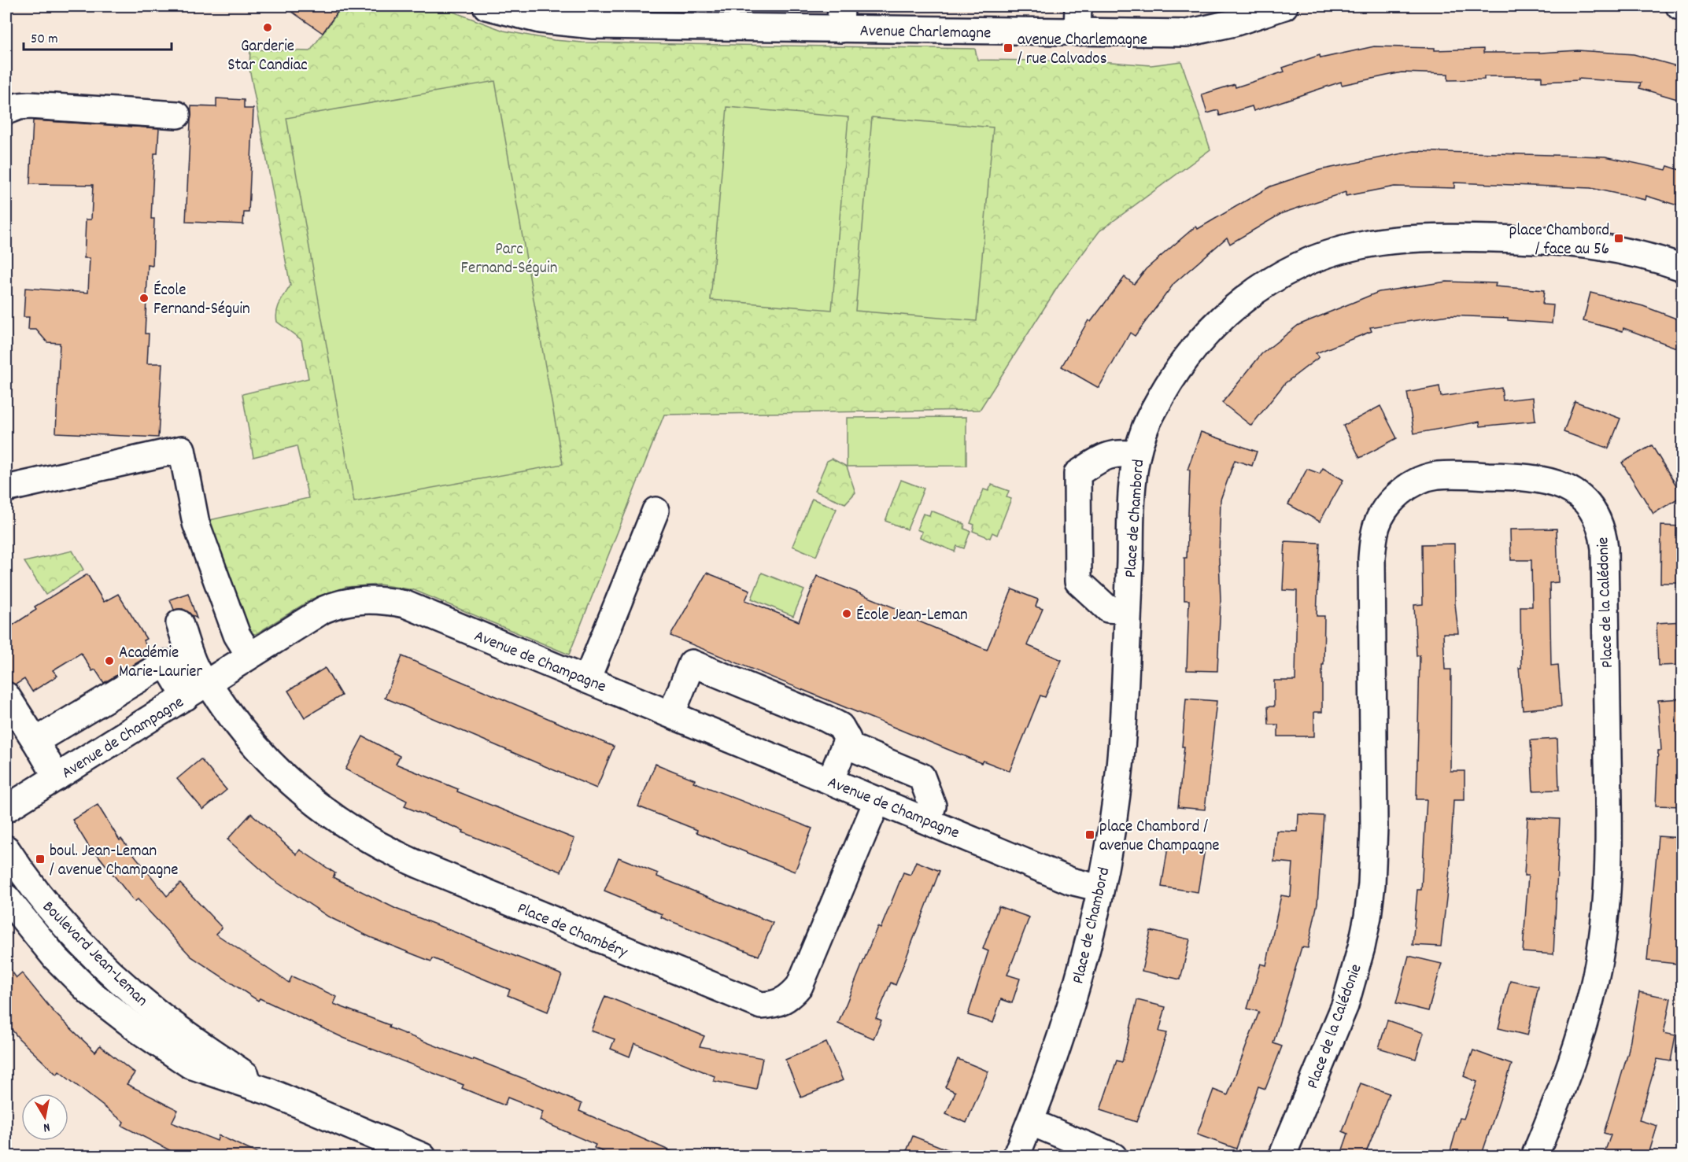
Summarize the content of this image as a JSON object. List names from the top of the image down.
{
  "streets": {
    "street": [
      "Avenue Charlemagne",
      "Place de Chambord",
      "Place de la Calédonie",
      "Avenue de Champagne",
      "Place de Chambéry",
      "Boulevard Jean-Leman"
    ]
  },
  "crossings": [
    ["Place de Chambord", "Avenue de Champagne"],
    ["Avenue de Champagne", "Place de Chambéry"]
  ],
  "parks": ["Parc Fernand-Séguin"],
  "places": {
    "other": [
      "Garderie Star Candiac",
      "École Fernand-Séguin",
      "École Jean-Leman",
      "Académie Marie-Laurier"
    ],
    "transit": [
      "avenue Charlemagne / rue Calvados",
      "place Chambord / face au 56",
      "place Chambord / avenue Champagne",
      "boul. Jean-Leman / avenue Champagne"
    ]
  },
  "scale_bar": "50 m",
  "north": "bottom"
}
